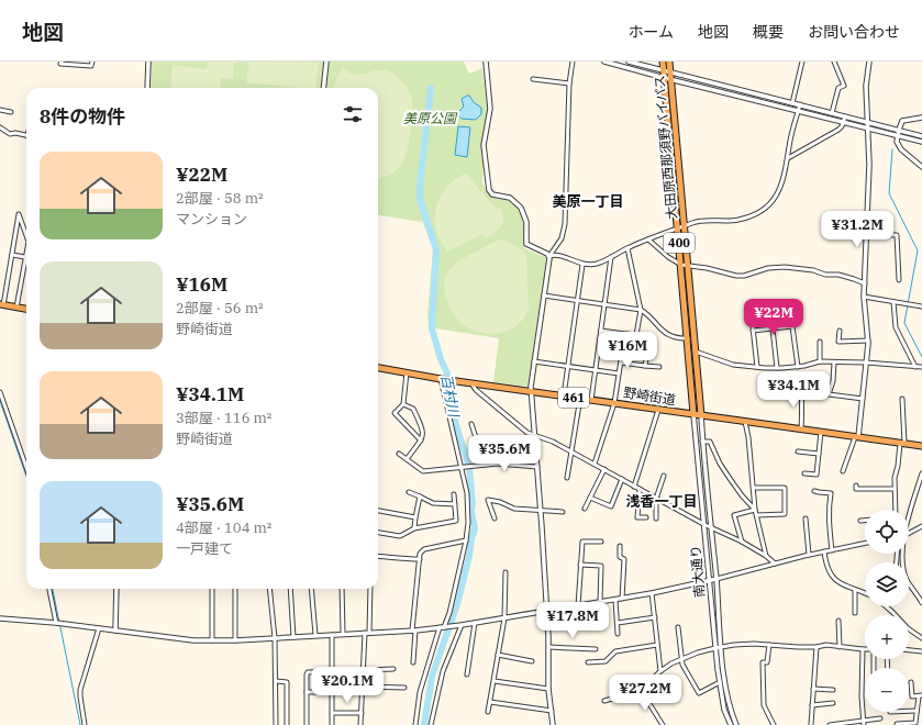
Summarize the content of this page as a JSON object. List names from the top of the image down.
{
  "streets": {
    "highway": [
      "大田原西那須野バイパス",
      "400",
      "野崎街道",
      "461"
    ],
    "street": ["南大通り"]
  },
  "crossings": [
    ["大田原西那須野バイパス", "野崎街道"],
    ["大田原西那須野バイパス", "南大通り"],
    ["野崎街道", "南大通り"]
  ],
  "districts": ["美原一丁目", "浅香一丁目"],
  "water": ["百村川"],
  "parks": ["美原公園"],
  "page": {
    "header": "地図",
    "nav": [
      "ホーム",
      "地図",
      "概要",
      "お問い合わせ"
    ],
    "heading": "8件の物件",
    "list": [
      {
        "name": "¥22M",
        "note": "2部屋 · 58 m² · マンション"
      },
      {
        "name": "¥16M",
        "note": "2部屋 · 56 m² · 野崎街道"
      },
      {
        "name": "¥34.1M",
        "note": "3部屋 · 116 m² · 野崎街道"
      },
      {
        "name": "¥35.6M",
        "note": "4部屋 · 104 m² · 一戸建て"
      }
    ],
    "price": [
      "¥31.2M",
      "¥22M",
      "¥16M",
      "¥34.1M",
      "¥35.6M",
      "¥17.8M",
      "¥20.1M",
      "¥27.2M"
    ],
    "map_buttons": ["+", "−"]
  }
}
